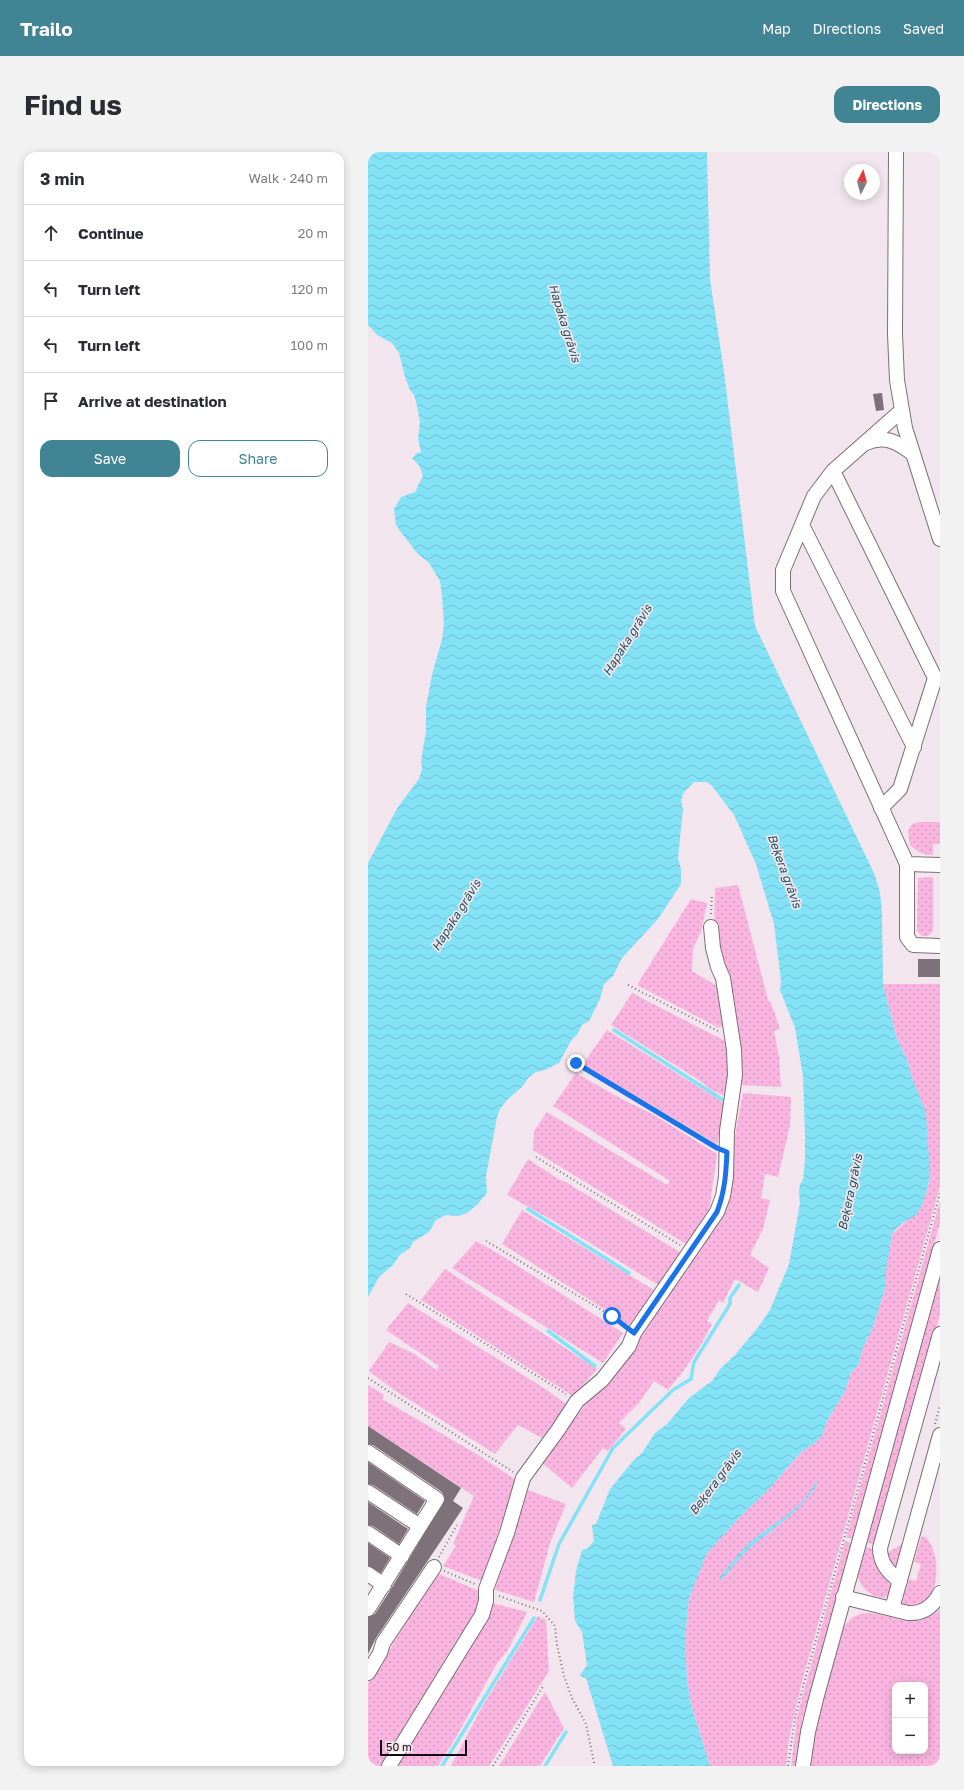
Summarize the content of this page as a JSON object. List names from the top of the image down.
{
  "water": ["Hapaka grāvis", "Beķera grāvis"],
  "scale_bar": "50 m",
  "north": "top",
  "page": {
    "header": "Trailo",
    "nav": ["Map", "Directions", "Saved"],
    "buttons": [
      "Directions",
      ["Save", "Share"]
    ],
    "title": "Find us",
    "heading": ["3 min", "Walk · 240 m"],
    "list": [
      ["Continue", "20 m"],
      ["Turn left", "120 m"],
      ["Turn left", "100 m"],
      "Arrive at destination"
    ],
    "map_buttons": ["+", "−"],
    "scale": "50 m"
  }
}
